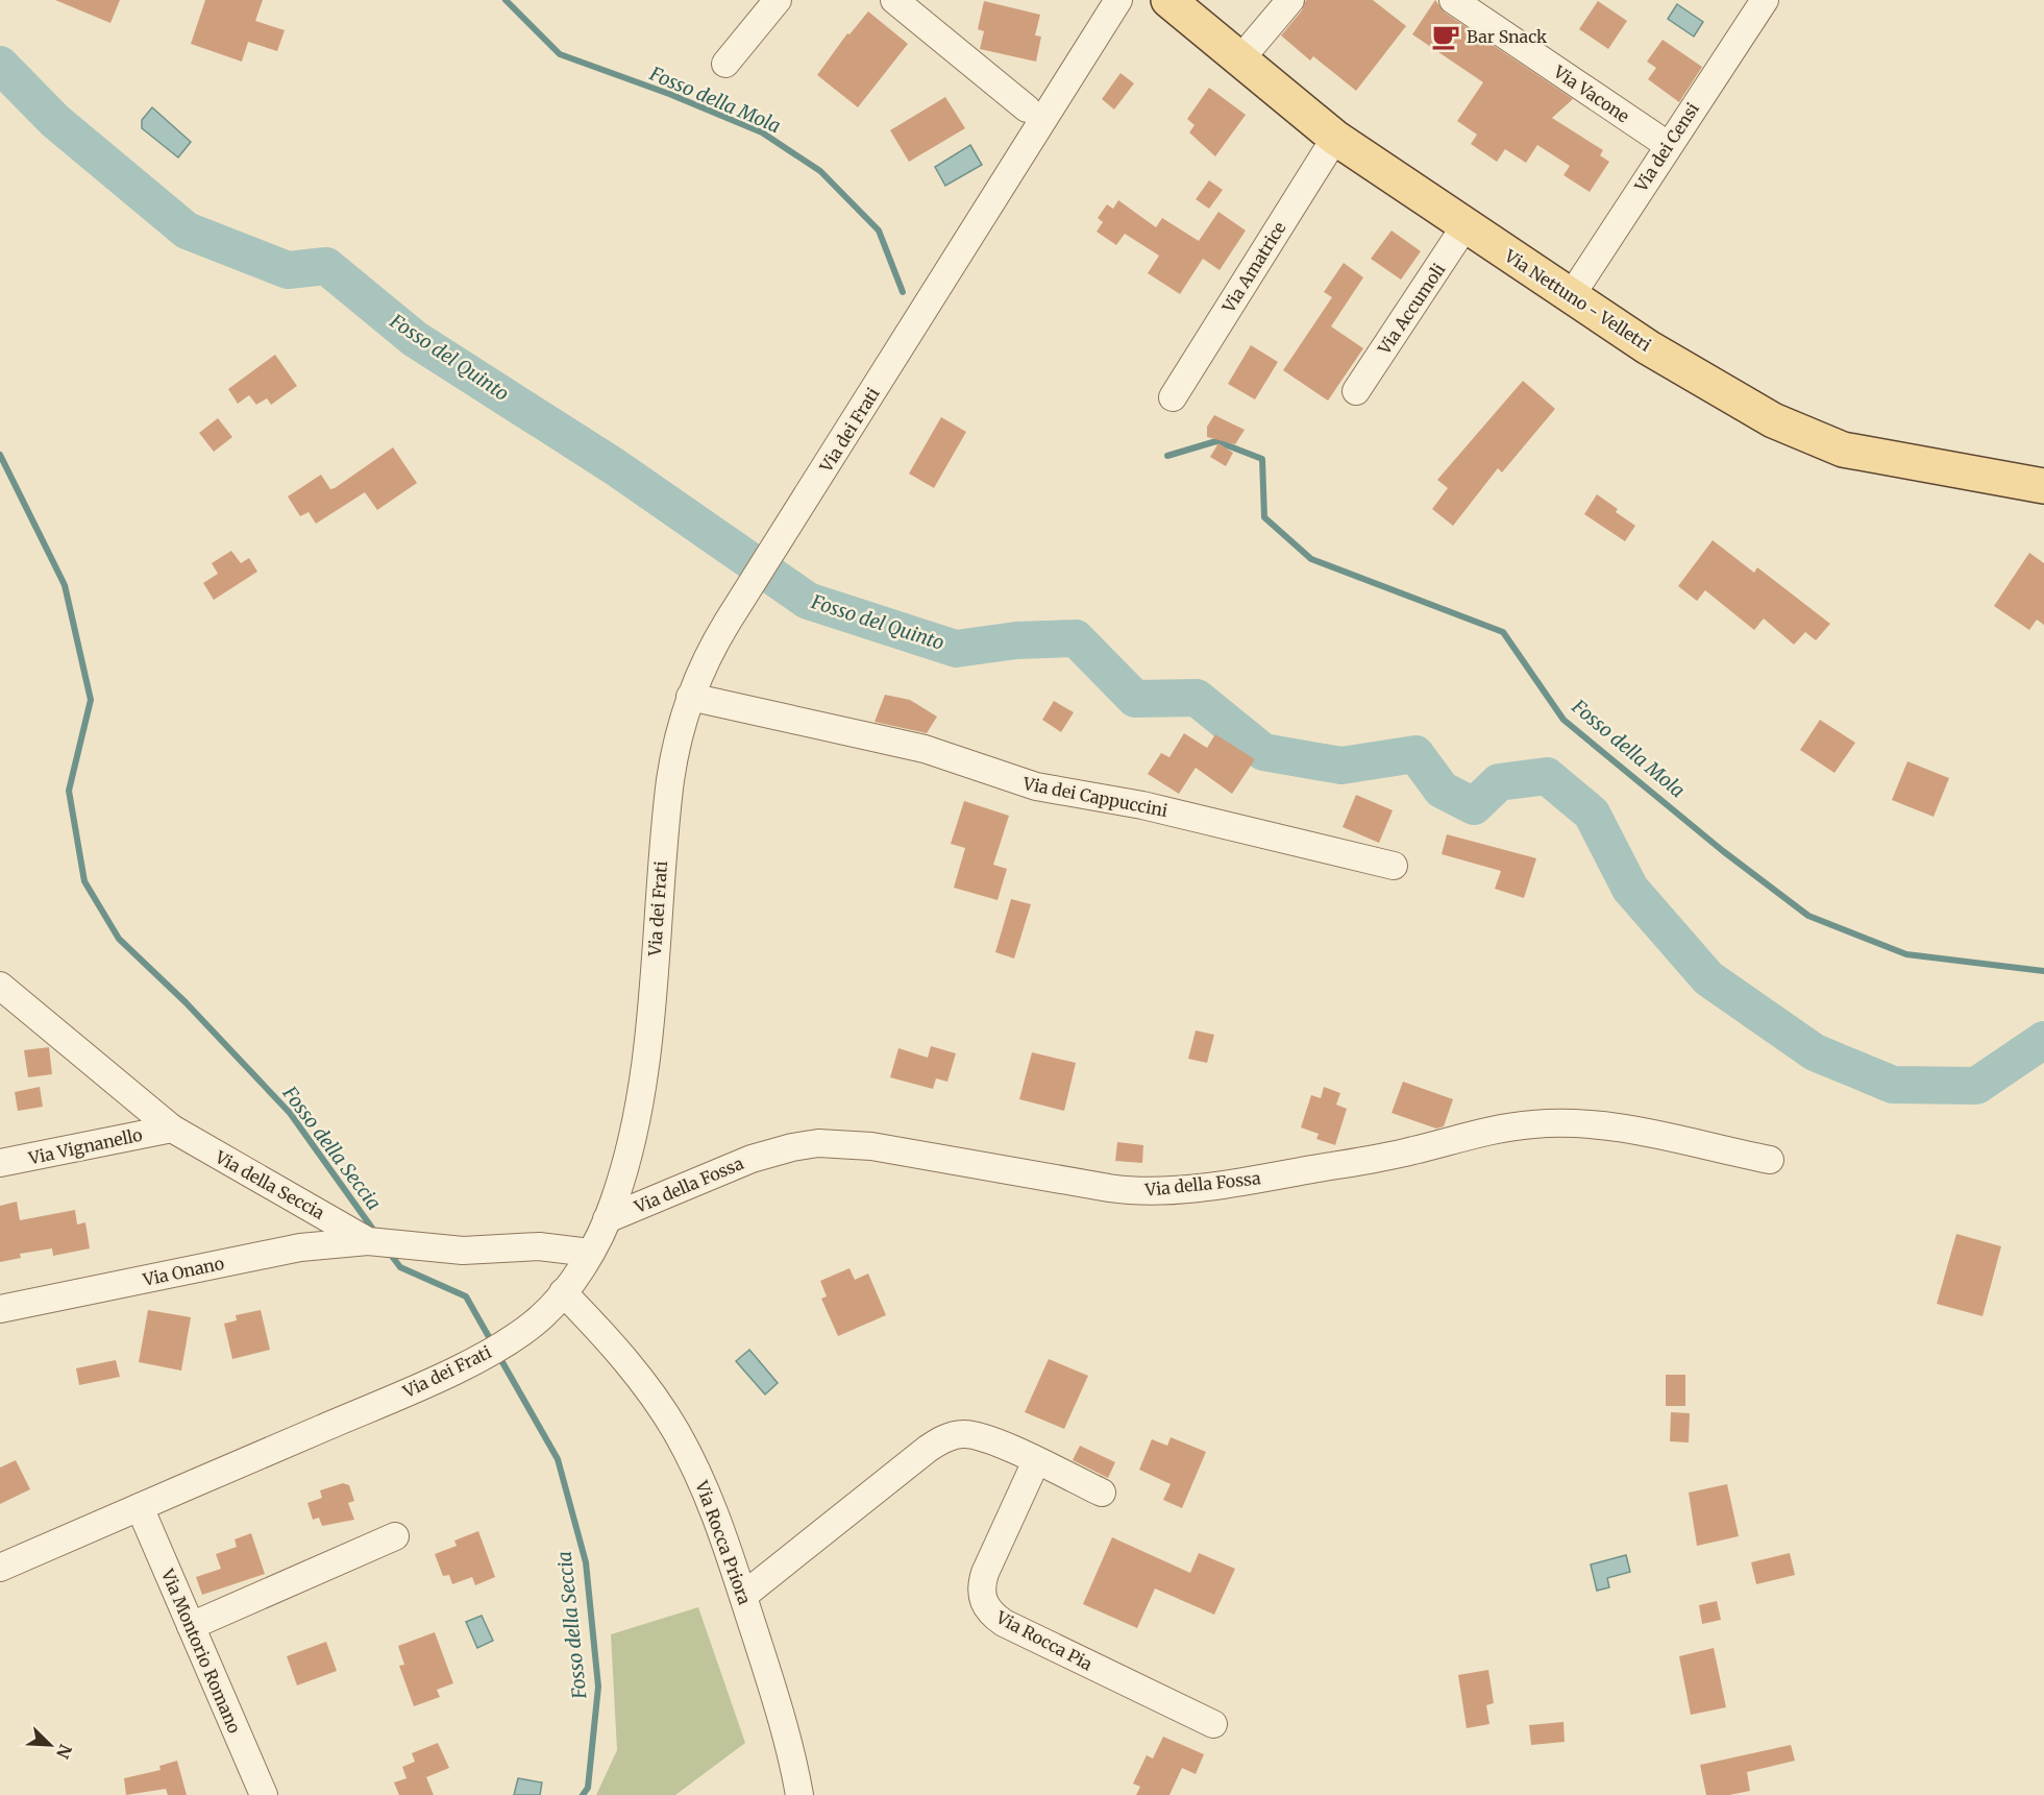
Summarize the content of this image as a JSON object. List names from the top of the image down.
{
  "streets": {
    "main road": ["Via Nettuno - Velletri"],
    "street": [
      "Via Vacone",
      "Via dei Censi",
      "Via Amatrice",
      "Via Accumoli",
      "Via dei Frati",
      "Via dei Cappuccini",
      "Via Vignanello",
      "Via della Fossa",
      "Via della Seccia",
      "Via Onano",
      "Via Rocca Priora",
      "Via Rocca Pia",
      "Via Montorio Romano"
    ]
  },
  "crossings": [
    ["Via Vacone", "Via dei Censi"],
    ["Via dei Censi", "Via Nettuno - Velletri"],
    ["Via Amatrice", "Via Nettuno - Velletri"],
    ["Via Nettuno - Velletri", "Via Accumoli"],
    ["Via dei Frati", "Via dei Cappuccini"],
    ["Via dei Frati", "Via della Fossa"],
    ["Via dei Frati", "Via della Seccia"],
    ["Via dei Frati", "Via Rocca Priora"],
    ["Via dei Frati", "Via Montorio Romano"],
    ["Via Vignanello", "Via della Seccia"],
    ["Via della Seccia", "Via Onano"]
  ],
  "water": ["Fosso della Mola", "Fosso del Quinto", "Fosso della Seccia"],
  "places": {
    "cafe": ["Bar Snack"]
  },
  "north": "bottom right"
}
